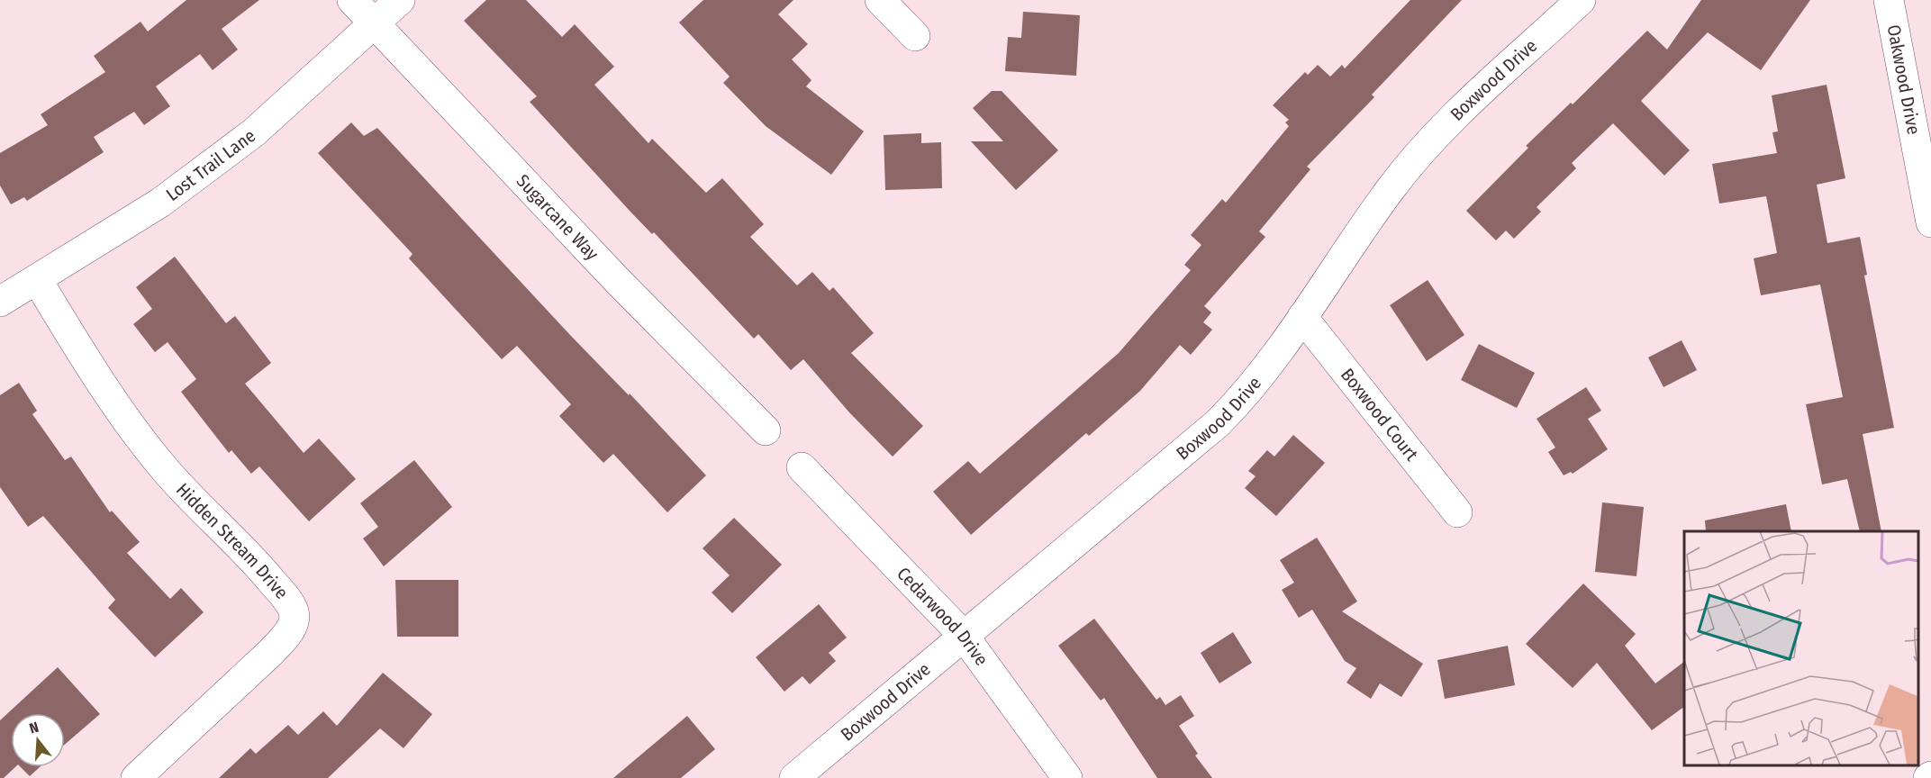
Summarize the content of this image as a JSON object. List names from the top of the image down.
{
  "streets": {
    "street": [
      "Oakwood Drive",
      "Boxwood Drive",
      "Lost Trail Lane",
      "Sugarcane Way",
      "Boxwood Court",
      "Hidden Stream Drive",
      "Cedarwood Drive"
    ]
  },
  "crossings": [
    ["Boxwood Drive", "Boxwood Court"],
    ["Boxwood Drive", "Cedarwood Drive"],
    ["Lost Trail Lane", "Sugarcane Way"],
    ["Lost Trail Lane", "Hidden Stream Drive"]
  ],
  "north": "top"
}
